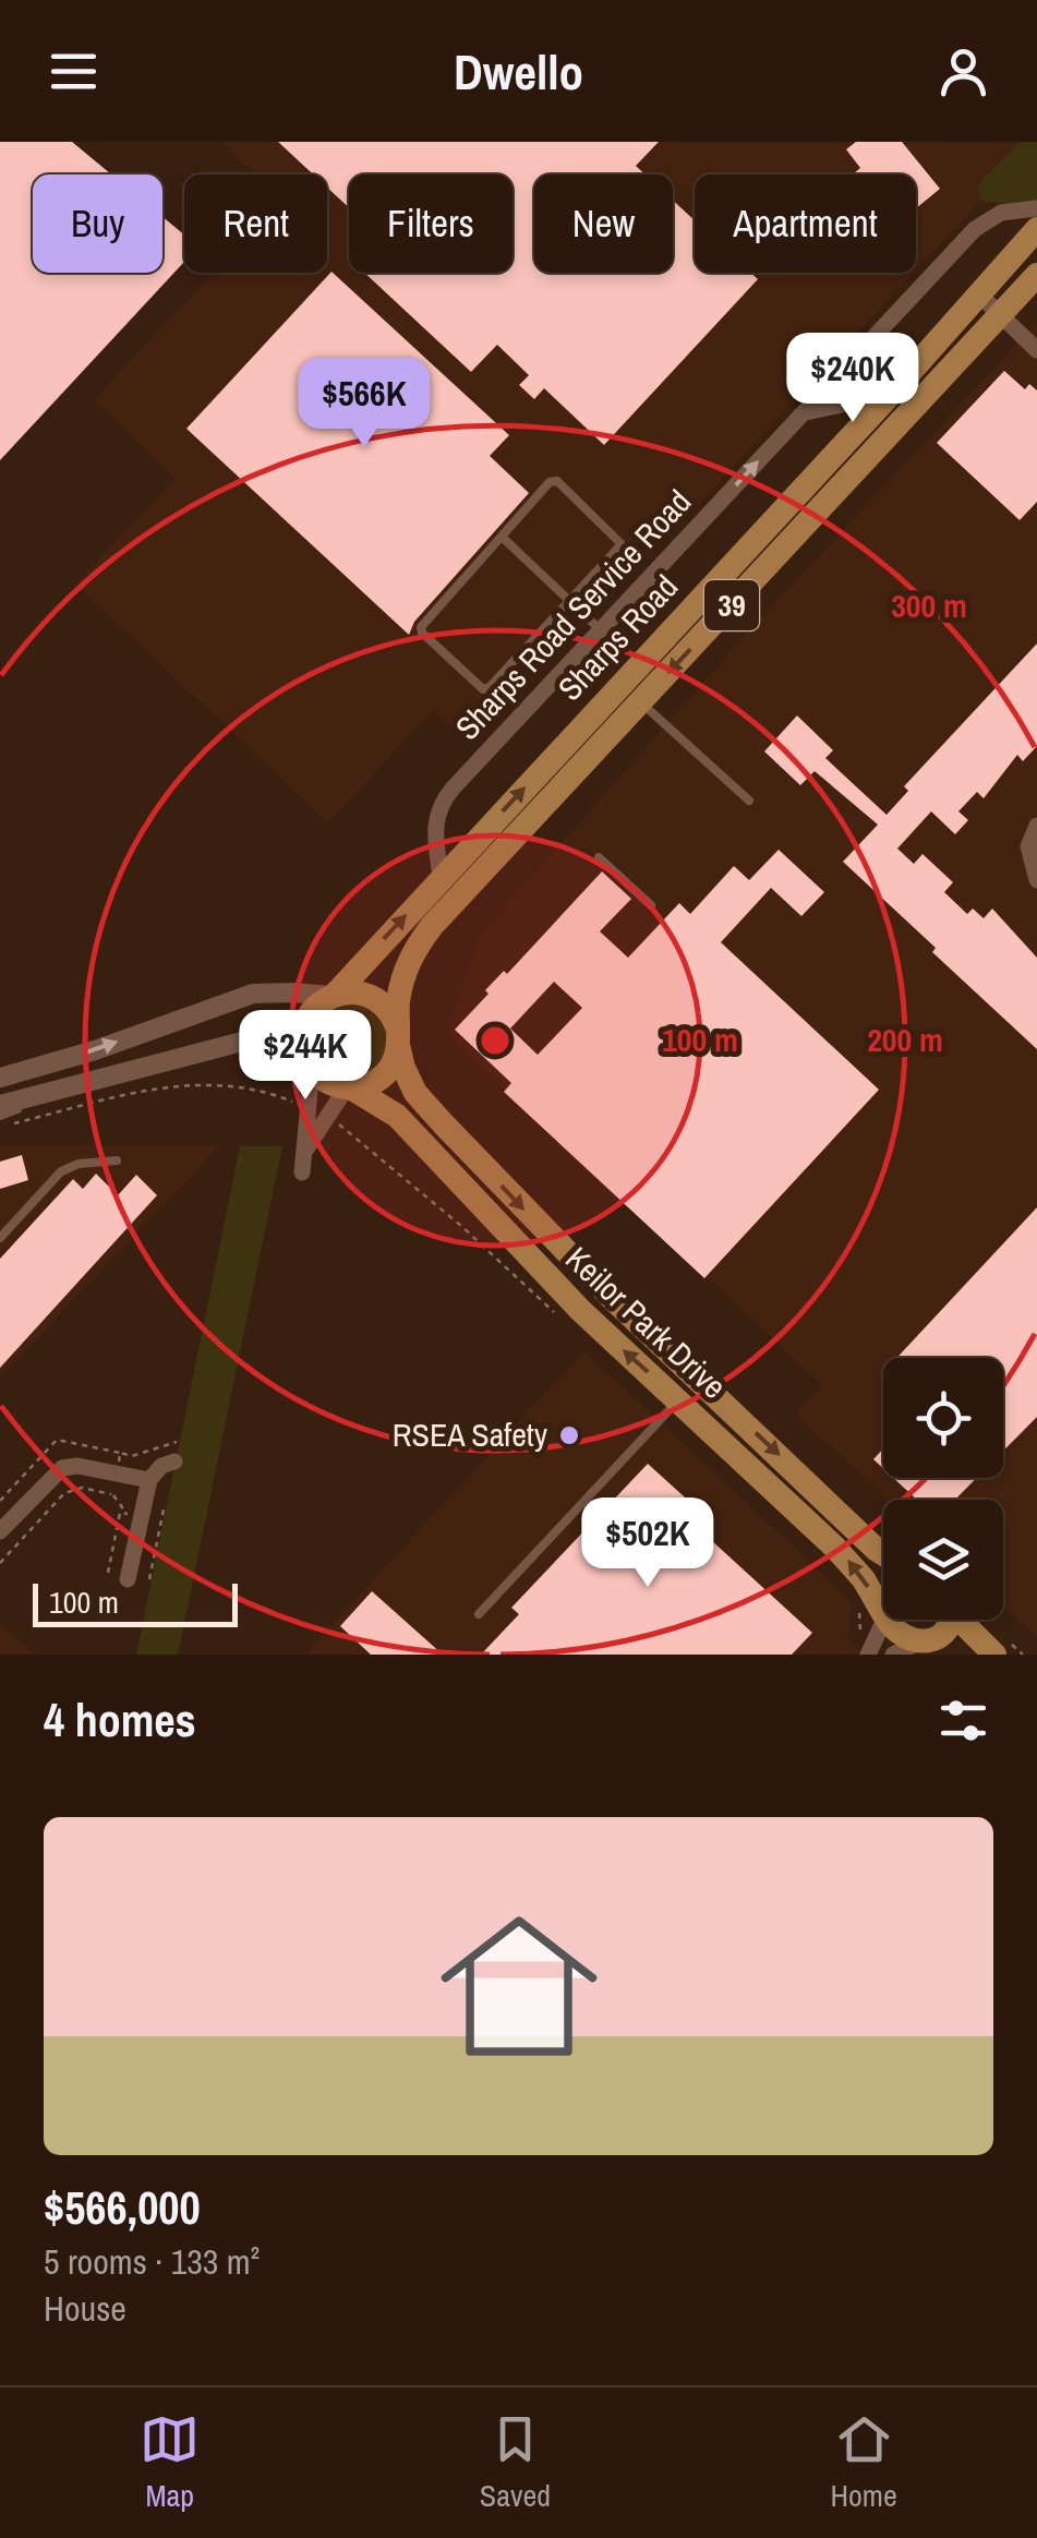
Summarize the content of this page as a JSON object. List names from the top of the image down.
{
  "streets": {
    "main road": ["39", "Sharps Road", "Keilor Park Drive"],
    "street": ["Sharps Road Service Road"]
  },
  "crossings": [
    ["39", "Sharps Road"],
    ["39", "Keilor Park Drive"],
    ["Sharps Road Service Road", "Sharps Road"],
    ["Sharps Road", "Keilor Park Drive"]
  ],
  "places": ["RSEA Safety"],
  "scale_bar": "100 m",
  "page": {
    "header": "Dwello",
    "chip": [
      "Buy",
      "Rent",
      "Filters",
      "New",
      "Apartment"
    ],
    "price": [
      "$240K",
      "$566K",
      "$244K",
      "$502K"
    ],
    "scale": "100 m",
    "heading": "4 homes",
    "list": [
      {
        "name": "$566,000",
        "note": "5 rooms · 133 m² · House"
      }
    ],
    "tabs": ["Map", "Saved", "Home"]
  },
  "rings": ["300 m", "100 m", "200 m"]
}
